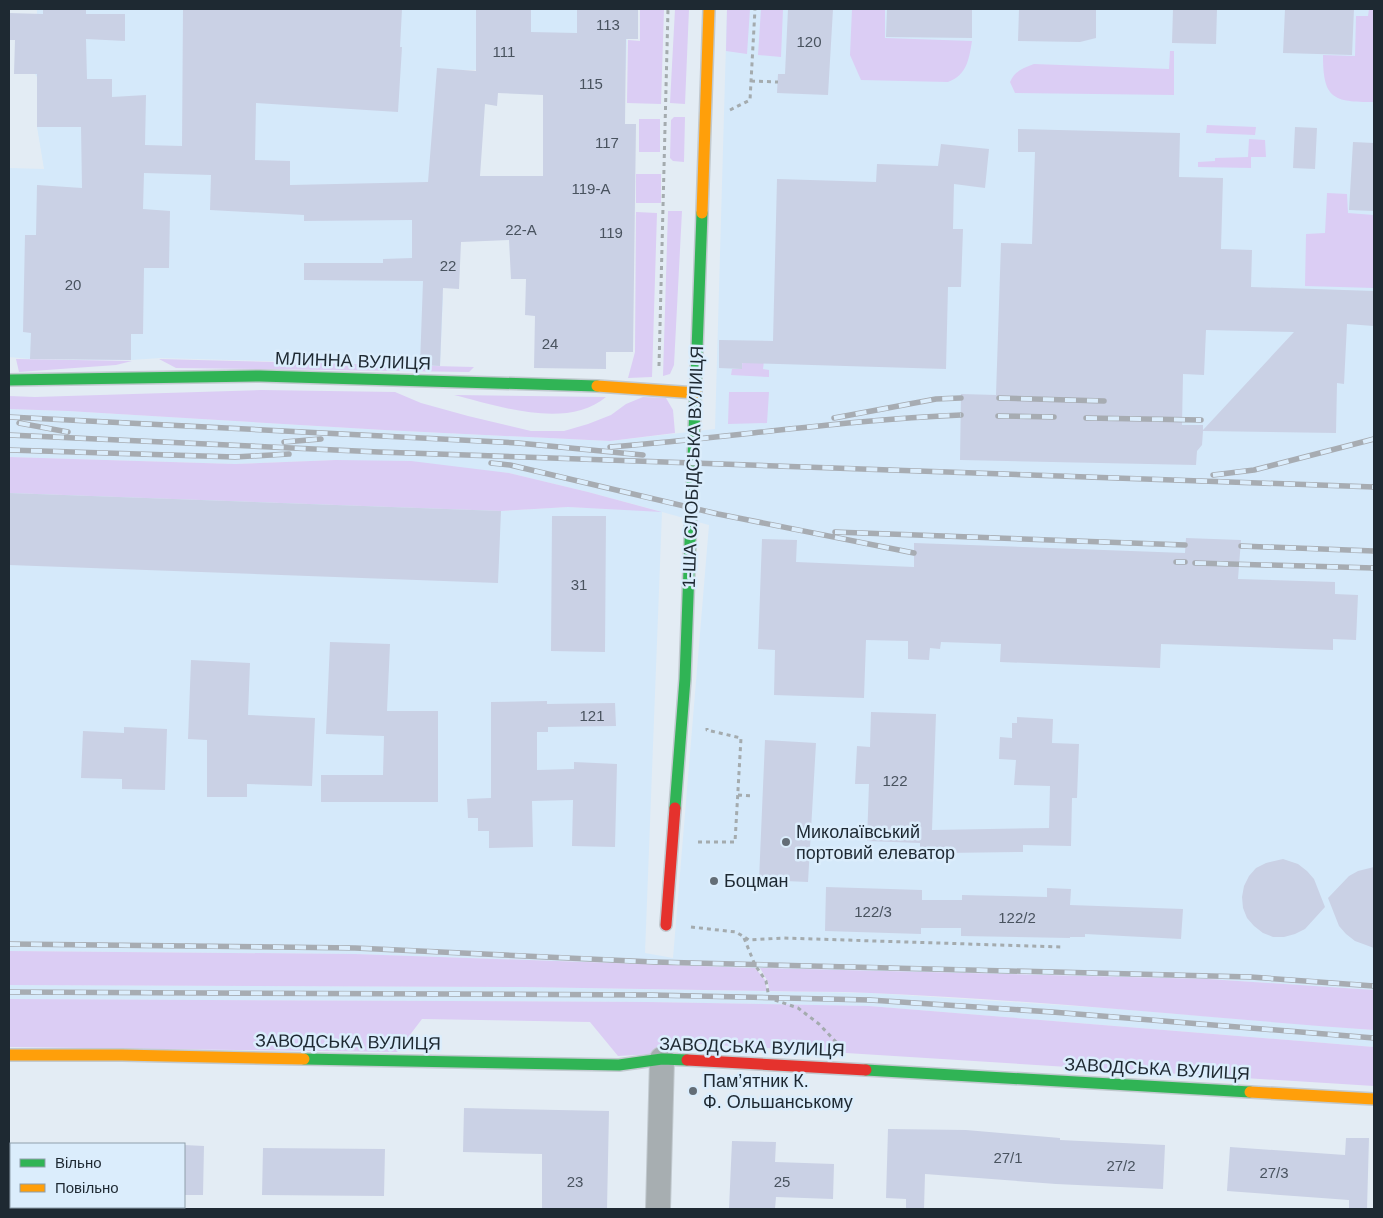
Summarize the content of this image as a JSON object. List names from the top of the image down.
{
  "streets": {
    "street": ["МЛИННА ВУЛИЦЯ", "1-ША СЛОБІДСЬКА ВУЛИЦЯ", "ЗАВОДСЬКА ВУЛИЦЯ"]
  },
  "crossings": [
    ["МЛИННА ВУЛИЦЯ", "1-ША СЛОБІДСЬКА ВУЛИЦЯ"]
  ],
  "places": ["Миколаївський портовий елеватор", "Боцман", "Пам’ятник К. Ф. Ольшанському"],
  "house_numbers": [
    "113",
    "120",
    "111",
    "115",
    "117",
    "119-А",
    "22-А",
    "119",
    "22",
    "20",
    "24",
    "31",
    "121",
    "122",
    "122/3",
    "122/2",
    "27/1",
    "27/2",
    "27/3",
    "23",
    "25"
  ],
  "legend": ["Вільно", "Повільно"]
}
